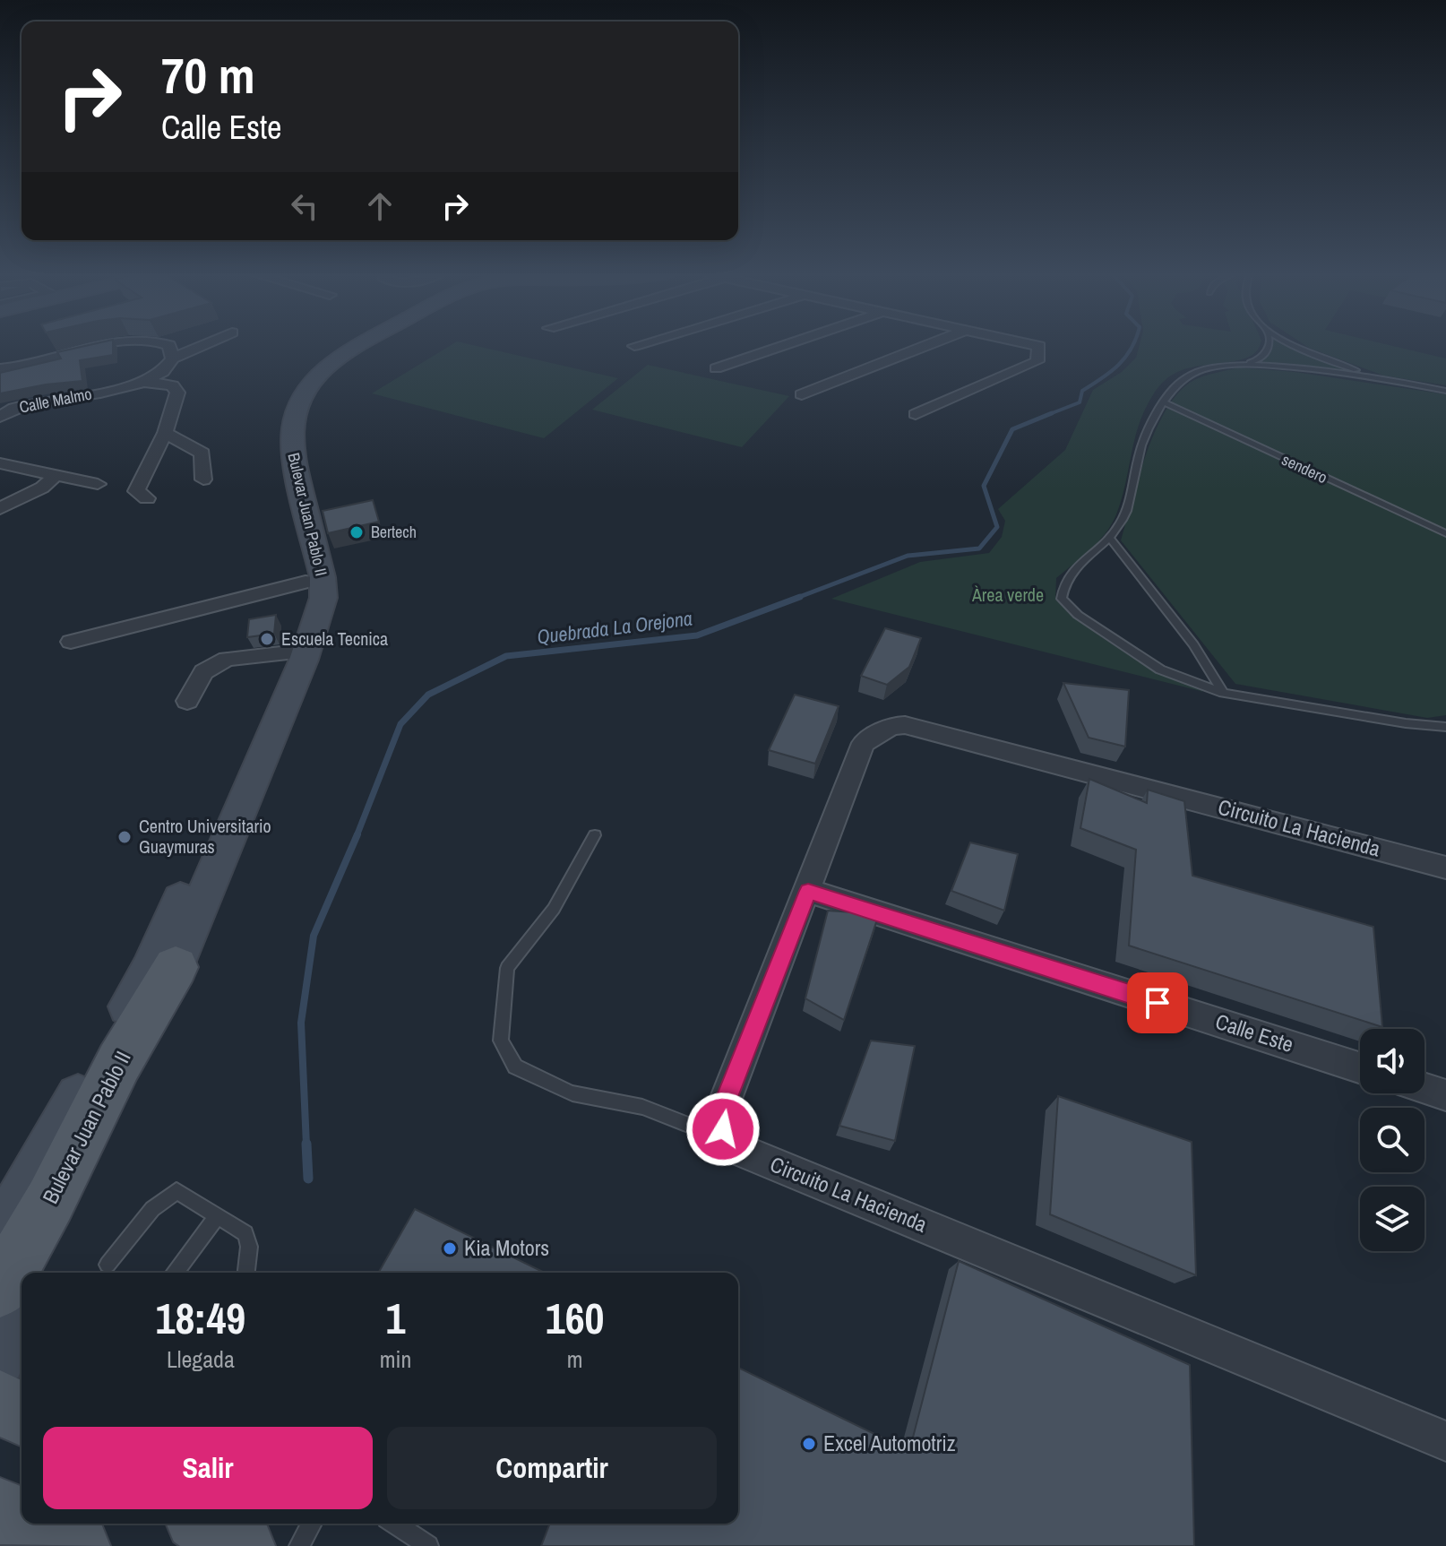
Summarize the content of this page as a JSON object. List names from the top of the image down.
{
  "streets": {
    "main road": ["Bulevar Juan Pablo II"],
    "street": ["Calle Malmo", "Circuito La Hacienda", "Calle Este"],
    "lane": ["sendero"]
  },
  "crossings": [
    ["Circuito La Hacienda", "Calle Este"]
  ],
  "water": ["Quebrada La Orejona"],
  "parks": ["Àrea verde"],
  "places": [
    "Bertech",
    "Escuela Tecnica",
    "Centro Universitario Guaymuras",
    "Kia Motors",
    "Excel Automotriz"
  ],
  "page": {
    "turn": ["70 m", "Calle Este"],
    "eta": [
      "18:49",
      "Llegada",
      "1",
      "min",
      "160",
      "m"
    ],
    "buttons": ["Salir", "Compartir"]
  }
}
